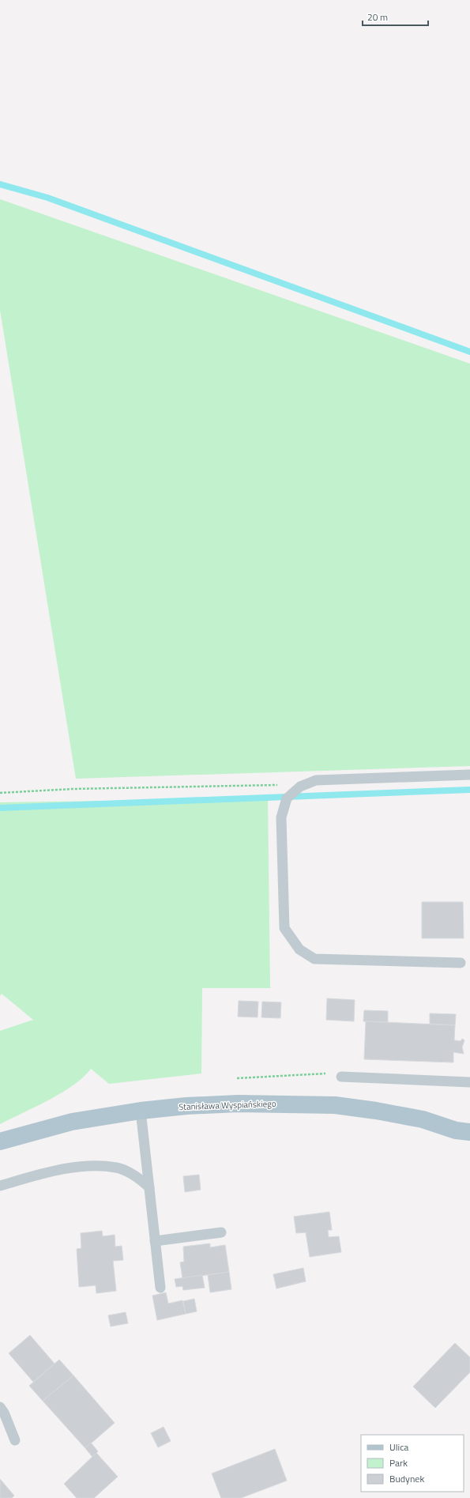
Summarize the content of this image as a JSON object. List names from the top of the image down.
{
  "streets": {
    "main road": ["Stanisława Wyspiańskiego"]
  },
  "legend": ["Ulica", "Park", "Budynek"],
  "scale_bar": "20 m"
}
